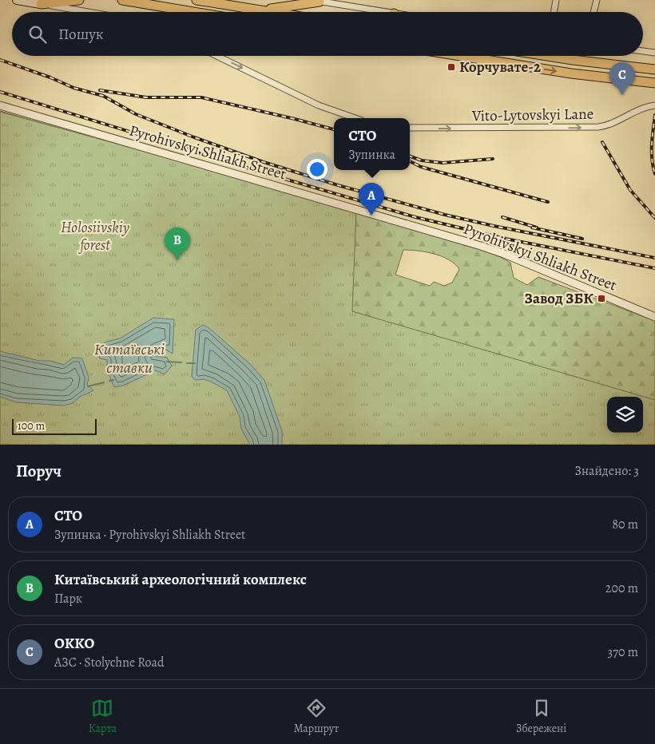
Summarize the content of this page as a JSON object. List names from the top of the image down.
{
  "streets": {
    "street": ["Vito-Lytovskyi Lane", "Pyrohivskyi Shliakh Street"]
  },
  "one_way": ["Vito-Lytovskyi Lane"],
  "water": ["Китаївські ставки"],
  "parks": ["Holosiivskiy forest"],
  "places": {
    "transit": ["Корчувате-2", "Завод ЗБК"]
  },
  "scale_bar": "100 m",
  "page": {
    "search": "Пошук",
    "pins": ["C", "A", "B"],
    "popup": ["СТО", "Зупинка"],
    "scale": "100 m",
    "heading": ["Поруч", "Знайдено: 3"],
    "list": [
      {
        "mark": "A",
        "name": "СТО",
        "note": "Зупинка · Pyrohivskyi Shliakh Street",
        "value": "80 m"
      },
      {
        "mark": "B",
        "name": "Китаївський археологічний комплекс",
        "note": "Парк",
        "value": "200 m"
      },
      {
        "mark": "C",
        "name": "OKKO",
        "note": "АЗС · Stolychne Road",
        "value": "370 m"
      }
    ],
    "nav": ["Карта", "Маршрут", "Збережені"]
  }
}
